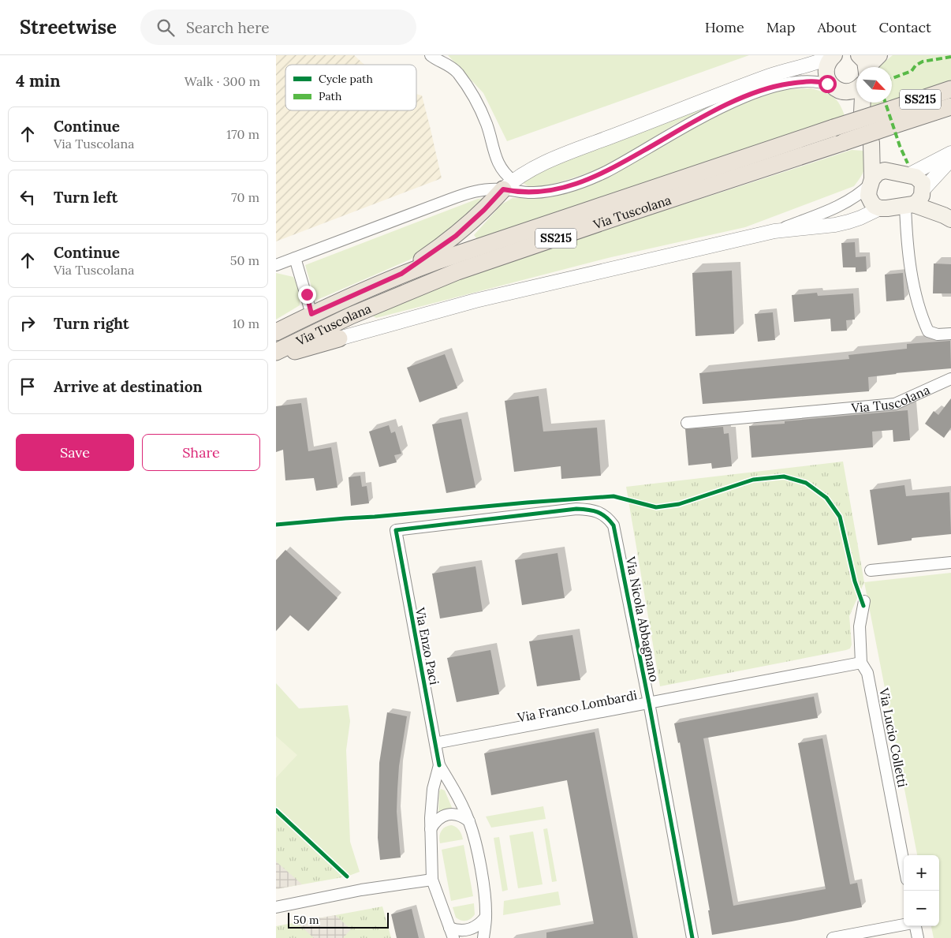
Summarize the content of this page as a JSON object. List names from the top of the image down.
{
  "streets": {
    "main road": ["SS215", "Via Tuscolana"],
    "street": [
      "Via Nicola Abbagnano",
      "Via Enzo Paci",
      "Via Franco Lombardi",
      "Via Lucio Colletti"
    ]
  },
  "crossings": [
    ["Via Nicola Abbagnano", "Via Enzo Paci"],
    ["Via Nicola Abbagnano", "Via Franco Lombardi"],
    ["Via Enzo Paci", "Via Franco Lombardi"],
    ["Via Franco Lombardi", "Via Lucio Colletti"]
  ],
  "legend": ["Cycle path", "Path"],
  "scale_bar": "50 m",
  "north": "bottom right",
  "page": {
    "header": "Streetwise",
    "search": "Search here",
    "nav": [
      "Home",
      "Map",
      "About",
      "Contact"
    ],
    "heading": ["4 min", "Walk · 300 m"],
    "list": [
      ["Continue", "Via Tuscolana", "170 m"],
      ["Turn left", "70 m"],
      ["Continue", "Via Tuscolana", "50 m"],
      ["Turn right", "10 m"],
      "Arrive at destination"
    ],
    "buttons": ["Save", "Share"],
    "map_buttons": ["+", "−"],
    "scale": "50 m"
  }
}
